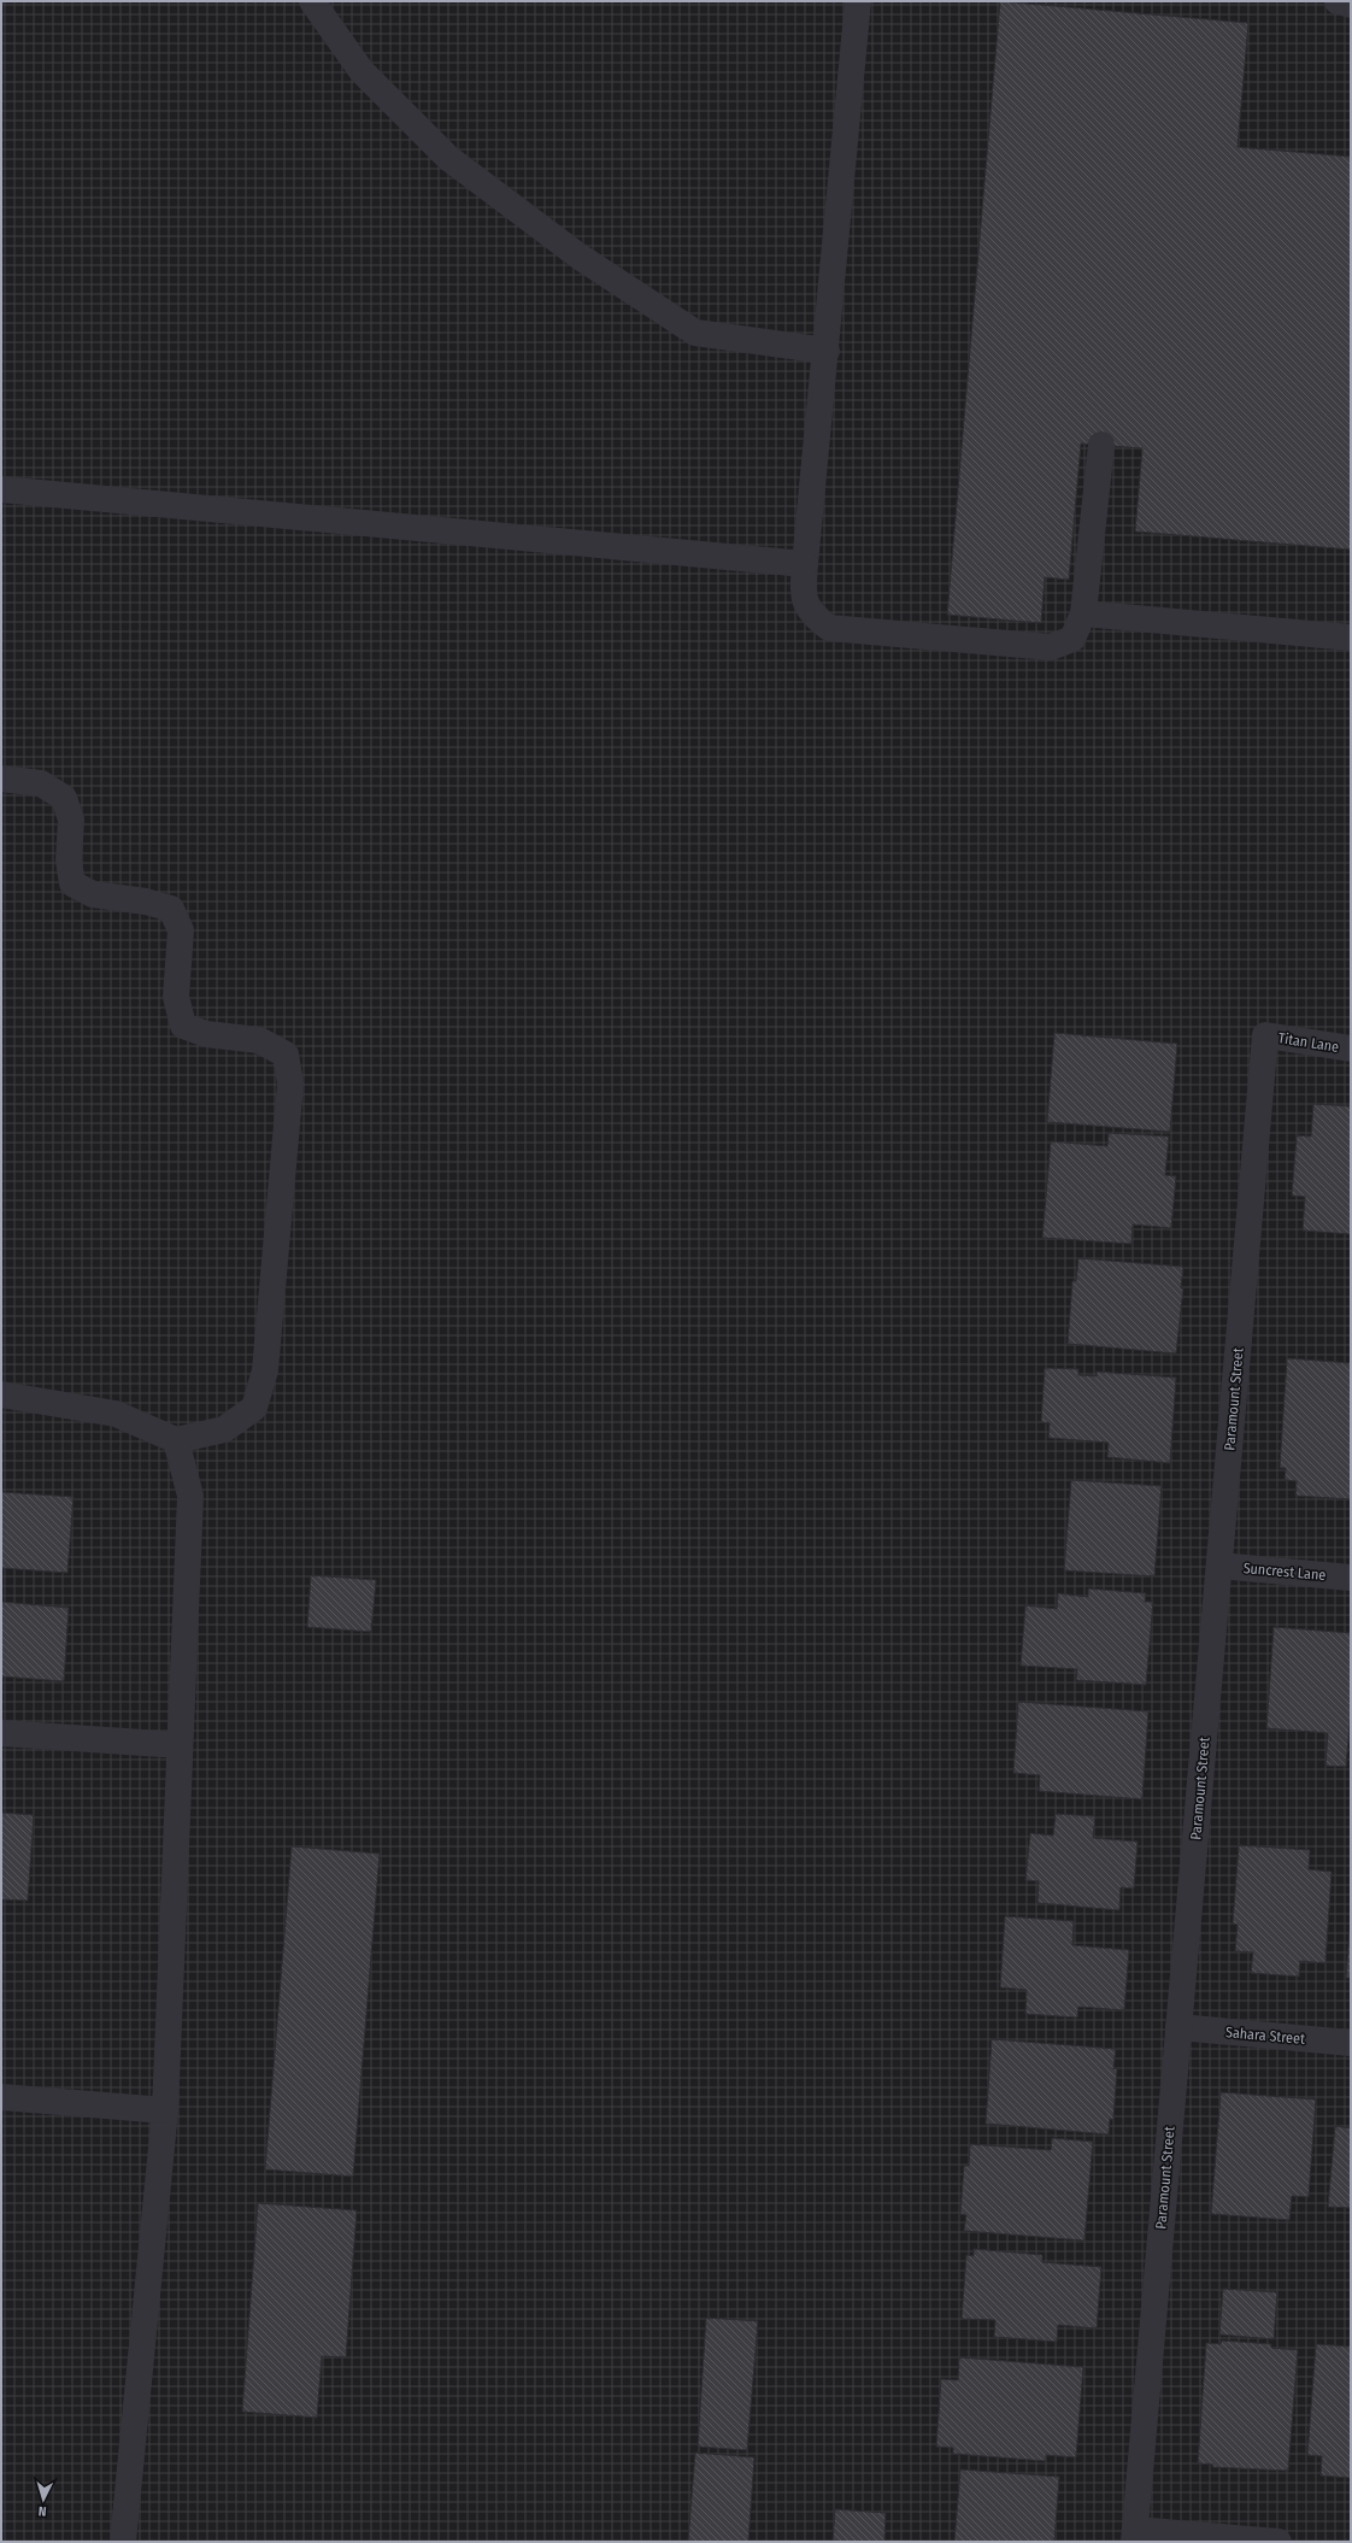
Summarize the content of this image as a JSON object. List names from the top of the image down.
{
  "streets": {
    "street": [
      "Titan Lane",
      "Paramount Street",
      "Suncrest Lane",
      "Sahara Street"
    ]
  },
  "crossings": [
    ["Titan Lane", "Paramount Street"],
    ["Paramount Street", "Suncrest Lane"],
    ["Paramount Street", "Sahara Street"]
  ],
  "north": "bottom"
}
